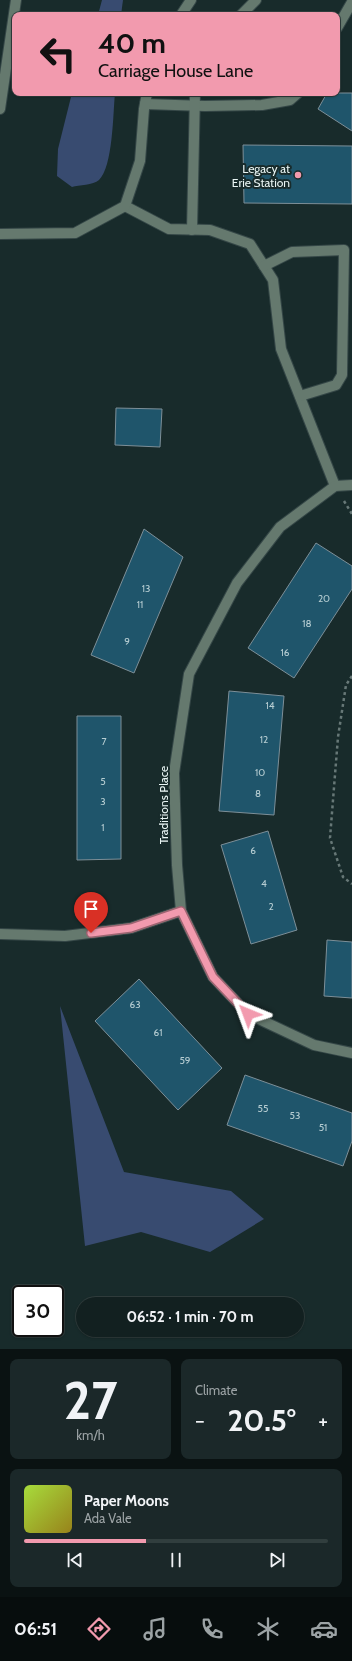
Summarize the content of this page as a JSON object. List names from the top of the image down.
{
  "streets": {
    "street": ["Traditions Place"]
  },
  "places": ["Legacy at Erie Station"],
  "house_numbers": [
    "13",
    "20",
    "11",
    "18",
    "9",
    "16",
    "14",
    "12",
    "7",
    "10",
    "5",
    "8",
    "3",
    "1",
    "6",
    "4",
    "2",
    "63",
    "61",
    "59",
    "55",
    "53",
    "51"
  ],
  "page": {
    "turn": ["40 m", "Carriage House Lane"],
    "limit": "30",
    "trip": "06:52 · 1 min · 70 m",
    "tile": [
      ["27", "km/h"],
      "Climate"
    ],
    "heat": ["−", "20.5°", "+"],
    "song": ["Paper Moons", "Ada Vale"],
    "tabs": "06:51"
  }
}
